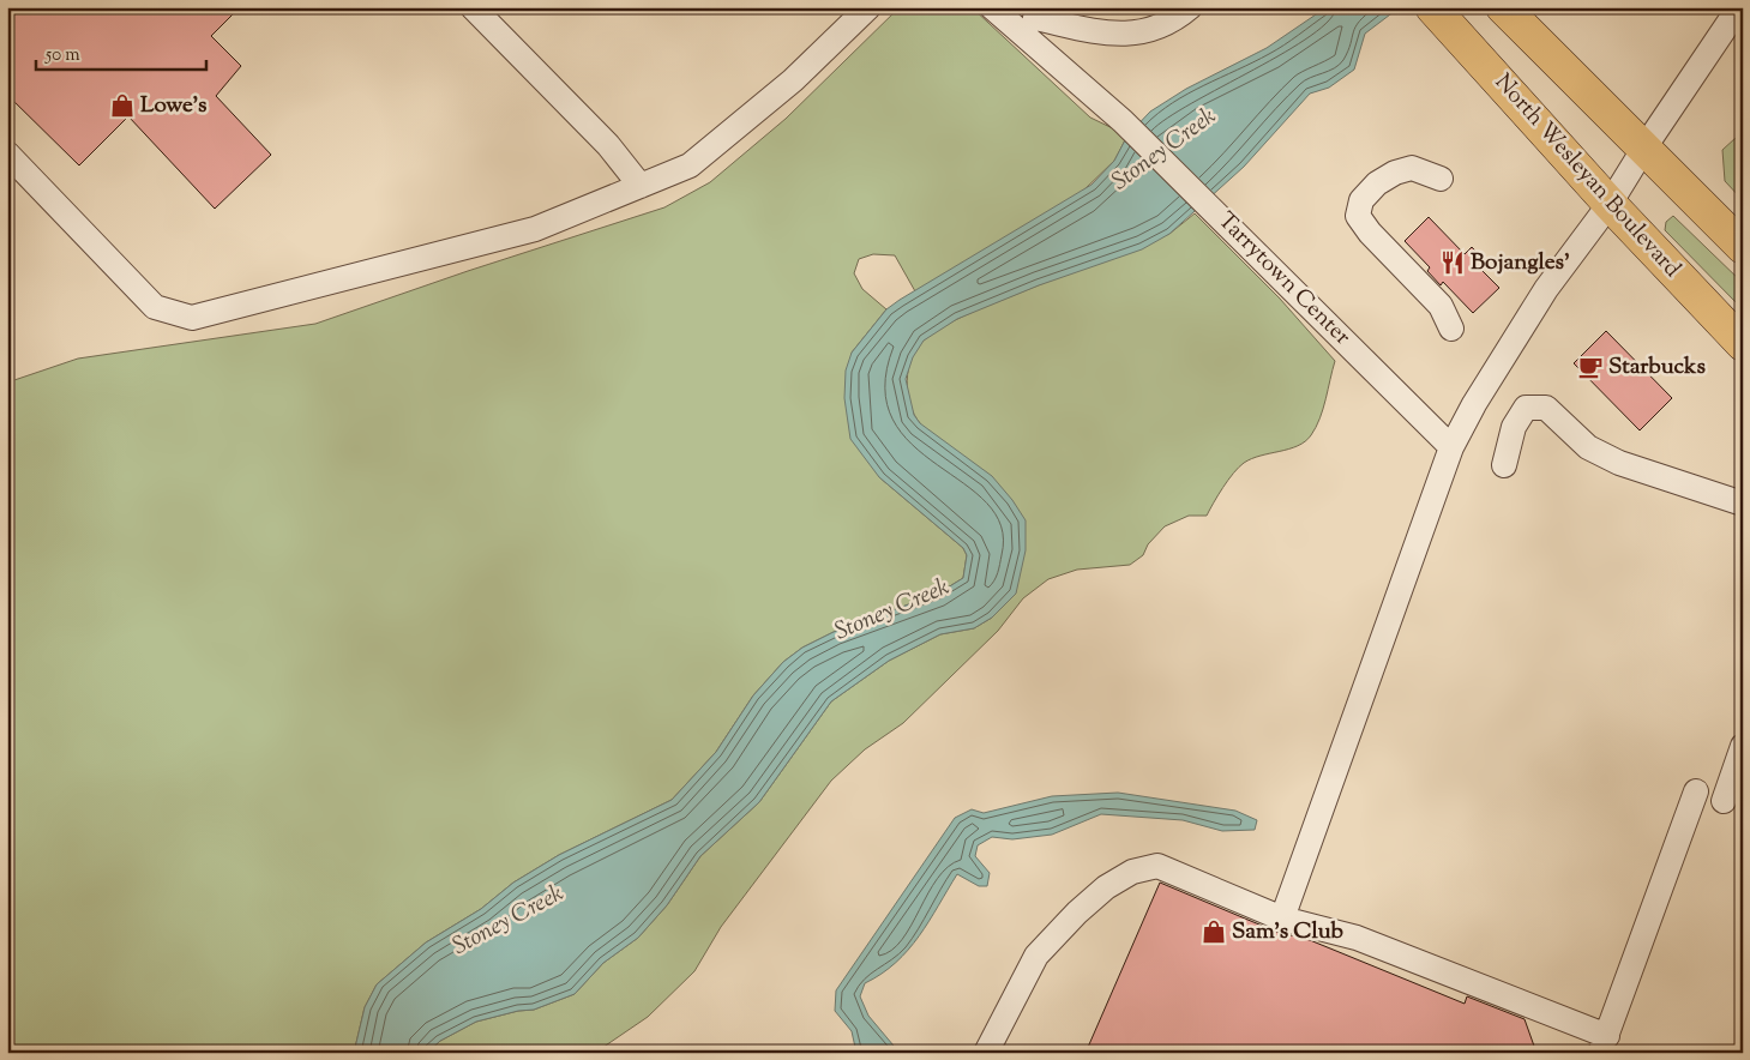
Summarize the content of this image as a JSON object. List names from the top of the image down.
{
  "streets": {
    "highway": ["North Wesleyan Boulevard"],
    "street": ["Tarrytown Center"]
  },
  "water": ["Stoney Creek"],
  "places": {
    "shop": ["Lowe's", "Sam's Club"],
    "restaurant": ["Bojangles'"],
    "cafe": ["Starbucks"]
  },
  "scale_bar": "50 m"
}
